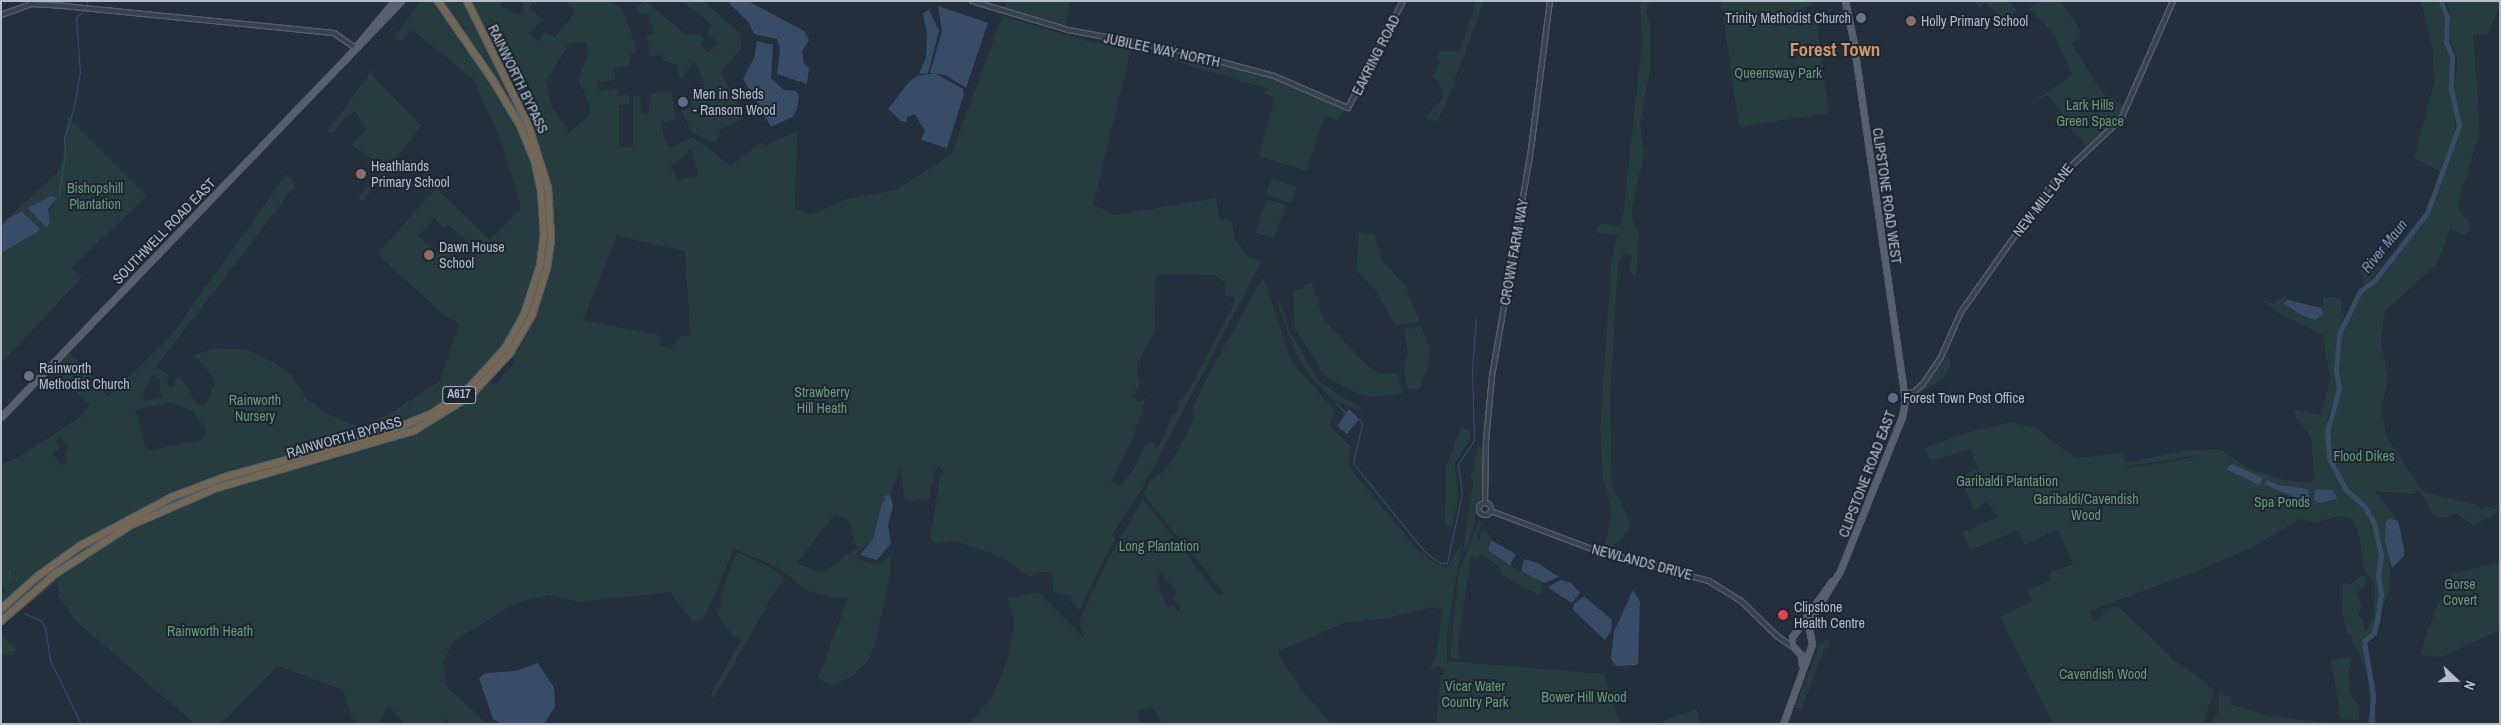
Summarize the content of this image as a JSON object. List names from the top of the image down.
{
  "streets": {
    "highway": ["RAINWORTH BYPASS", "A617"],
    "main road": ["CLIPSTONE ROAD WEST", "SOUTHWELL ROAD EAST", "CLIPSTONE ROAD EAST"],
    "street": [
      "JUBILEE WAY NORTH",
      "EAKRING ROAD",
      "NEW MILL LANE",
      "CROWN FARM WAY",
      "NEWLANDS DRIVE"
    ]
  },
  "crossings": [
    ["JUBILEE WAY NORTH", "EAKRING ROAD"],
    ["CLIPSTONE ROAD WEST", "NEW MILL LANE"],
    ["CLIPSTONE ROAD WEST", "CLIPSTONE ROAD EAST"],
    ["NEW MILL LANE", "CLIPSTONE ROAD EAST"],
    ["CROWN FARM WAY", "NEWLANDS DRIVE"],
    ["CLIPSTONE ROAD EAST", "NEWLANDS DRIVE"]
  ],
  "districts": ["Forest Town"],
  "water": ["River Maun"],
  "parks": [
    "Queensway Park",
    "Lark Hills Green Space",
    "Bishopshill Plantation",
    "Strawberry Hill Heath",
    "Rainworth Nursery",
    "Flood Dikes",
    "Garibaldi Plantation",
    "Garibaldi/Cavendish Wood",
    "Spa Ponds",
    "Long Plantation",
    "Gorse Covert",
    "Rainworth Heath",
    "Cavendish Wood",
    "Vicar Water Country Park",
    "Bower Hill Wood"
  ],
  "places": [
    "Trinity Methodist Church",
    "Holly Primary School",
    "Men in Sheds - Ransom Wood",
    "Heathlands Primary School",
    "Dawn House School",
    "Rainworth Methodist Church",
    "Forest Town Post Office",
    "Clipstone Health Centre"
  ],
  "north": "right"
}
